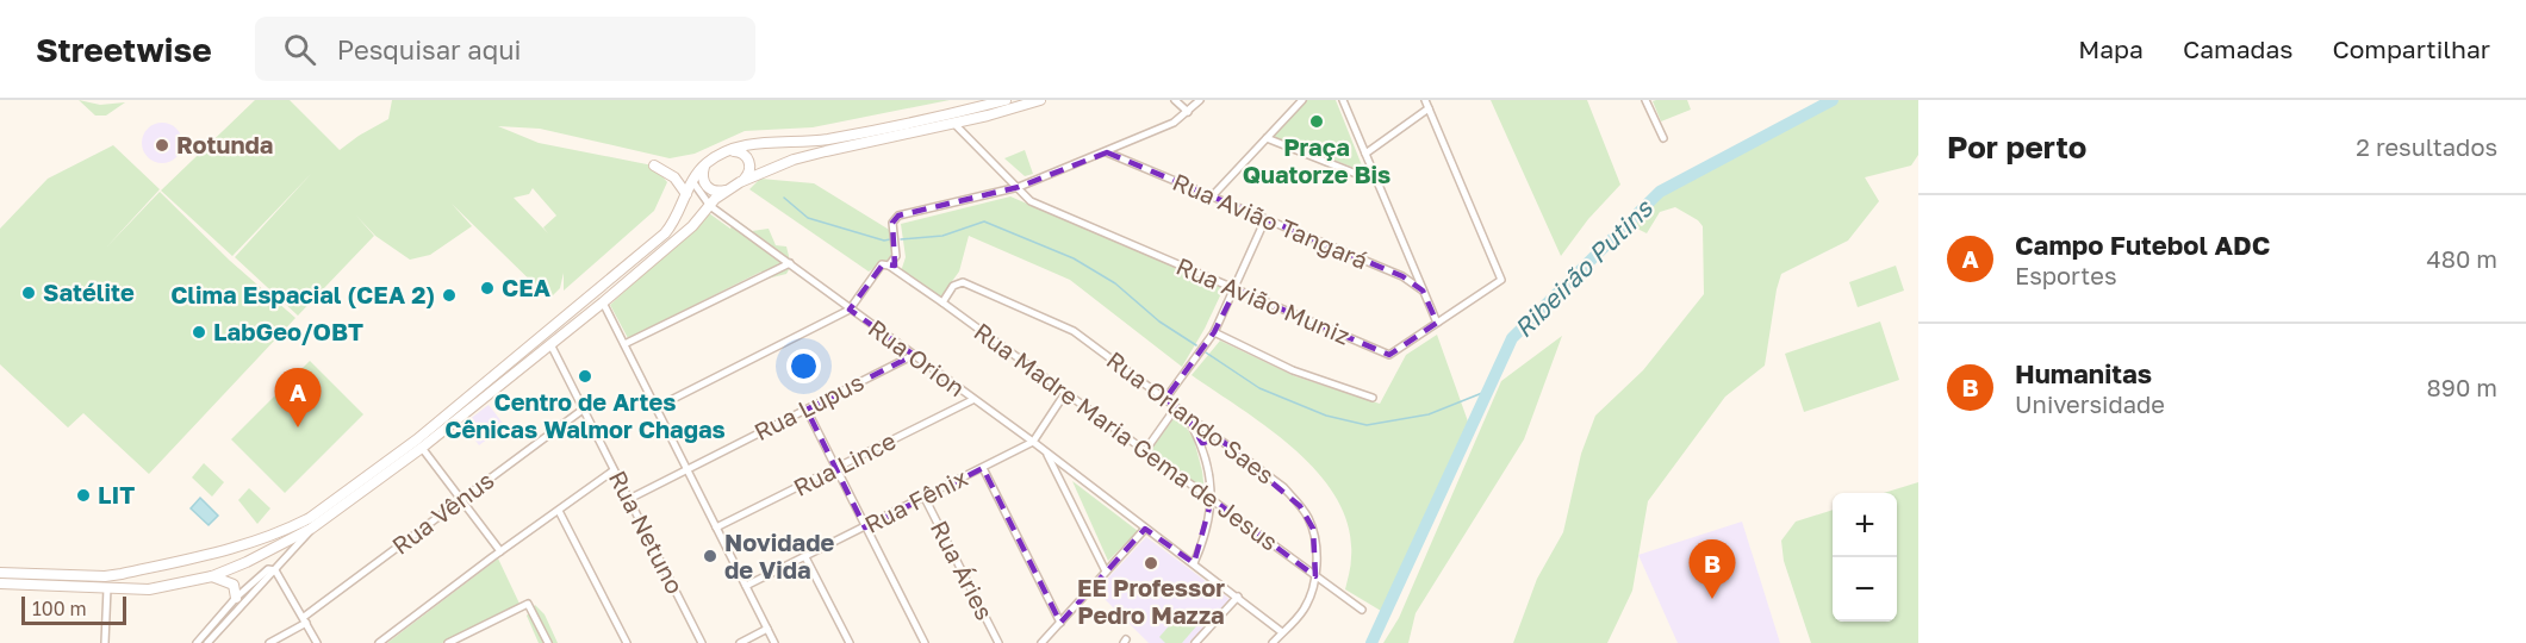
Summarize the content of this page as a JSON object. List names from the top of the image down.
{
  "streets": {
    "street": [
      "Rua Avião Tangará",
      "Rua Avião Muniz",
      "Rua Orion",
      "Rua Lupus",
      "Rua Orlando Saes",
      "Rua Madre Maria Gema de Jesus",
      "Rua Lince",
      "Rua Fênix",
      "Rua Vênus",
      "Rua Netuno",
      "Rua Áries"
    ]
  },
  "crossings": [
    ["Rua Orion", "Rua Lupus"],
    ["Rua Orion", "Rua Orlando Saes"],
    ["Rua Orion", "Rua Lince"],
    ["Rua Orion", "Rua Fênix"],
    ["Rua Lupus", "Rua Netuno"],
    ["Rua Orlando Saes", "Rua Madre Maria Gema de Jesus"],
    ["Rua Madre Maria Gema de Jesus", "Rua Fênix"],
    ["Rua Fênix", "Rua Áries"],
    ["Rua Vênus", "Rua Netuno"]
  ],
  "water": ["Ribeirão Putins"],
  "places": [
    "Praça Quatorze Bis",
    "Rotunda",
    "CEA",
    "Satélite",
    "Clima Espacial (CEA 2)",
    "LabGeo/OBT",
    "Centro de Artes Cênicas Walmor Chagas",
    "LIT",
    "Novidade de Vida",
    "EE Professor Pedro Mazza"
  ],
  "scale_bar": "100 m",
  "page": {
    "header": "Streetwise",
    "search": "Pesquisar aqui",
    "nav": ["Mapa", "Camadas", "Compartilhar"],
    "heading": ["Por perto", "2 resultados"],
    "list": [
      {
        "mark": "A",
        "name": "Campo Futebol ADC",
        "note": "Esportes",
        "value": "480 m"
      },
      {
        "mark": "B",
        "name": "Humanitas",
        "note": "Universidade",
        "value": "890 m"
      }
    ],
    "pins": ["A", "B"],
    "map_buttons": ["+", "−"],
    "scale": "100 m"
  }
}
